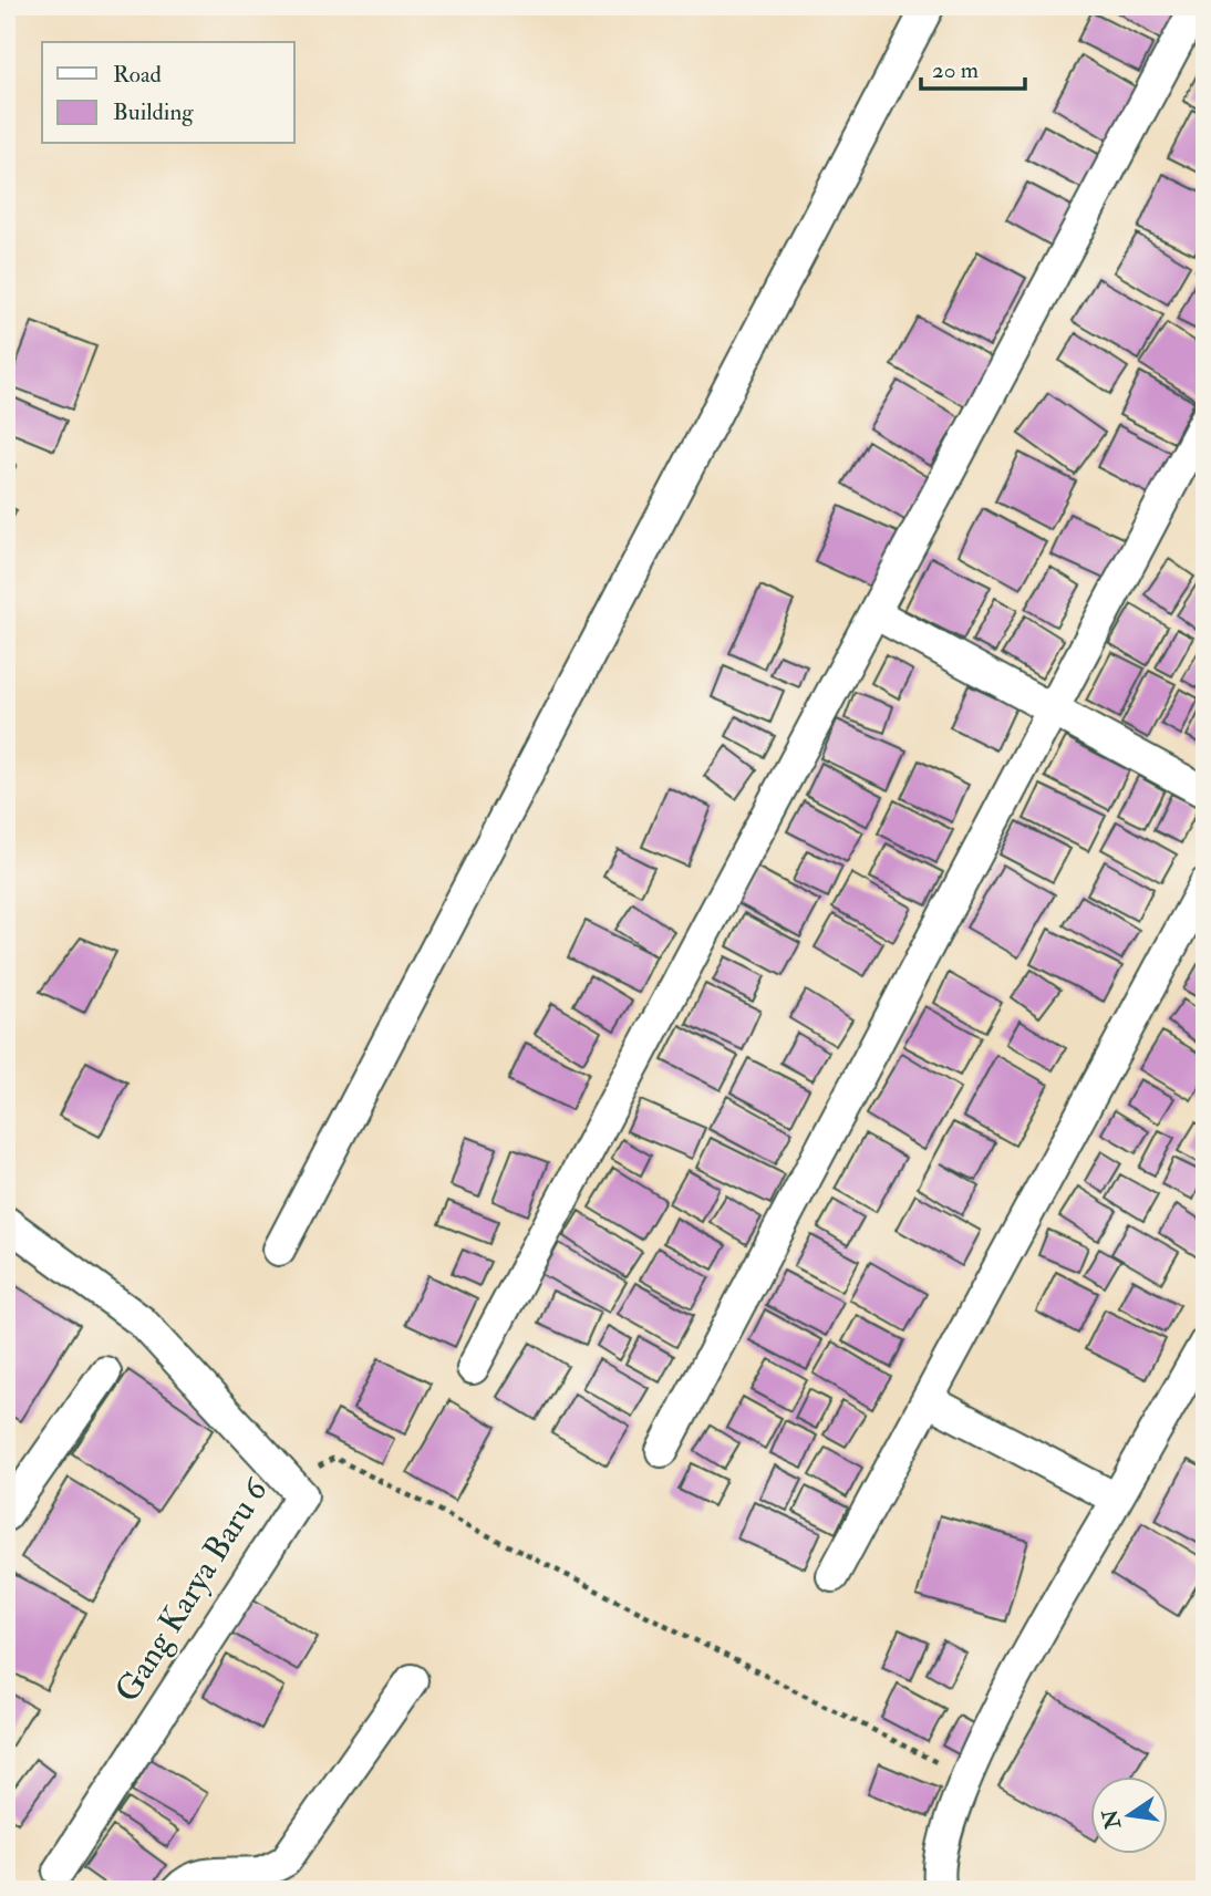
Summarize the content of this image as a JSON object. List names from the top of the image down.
{
  "streets": {
    "street": ["Gang Karya Baru 6"]
  },
  "legend": ["Road", "Building"],
  "scale_bar": "20 m",
  "north": "left"
}
